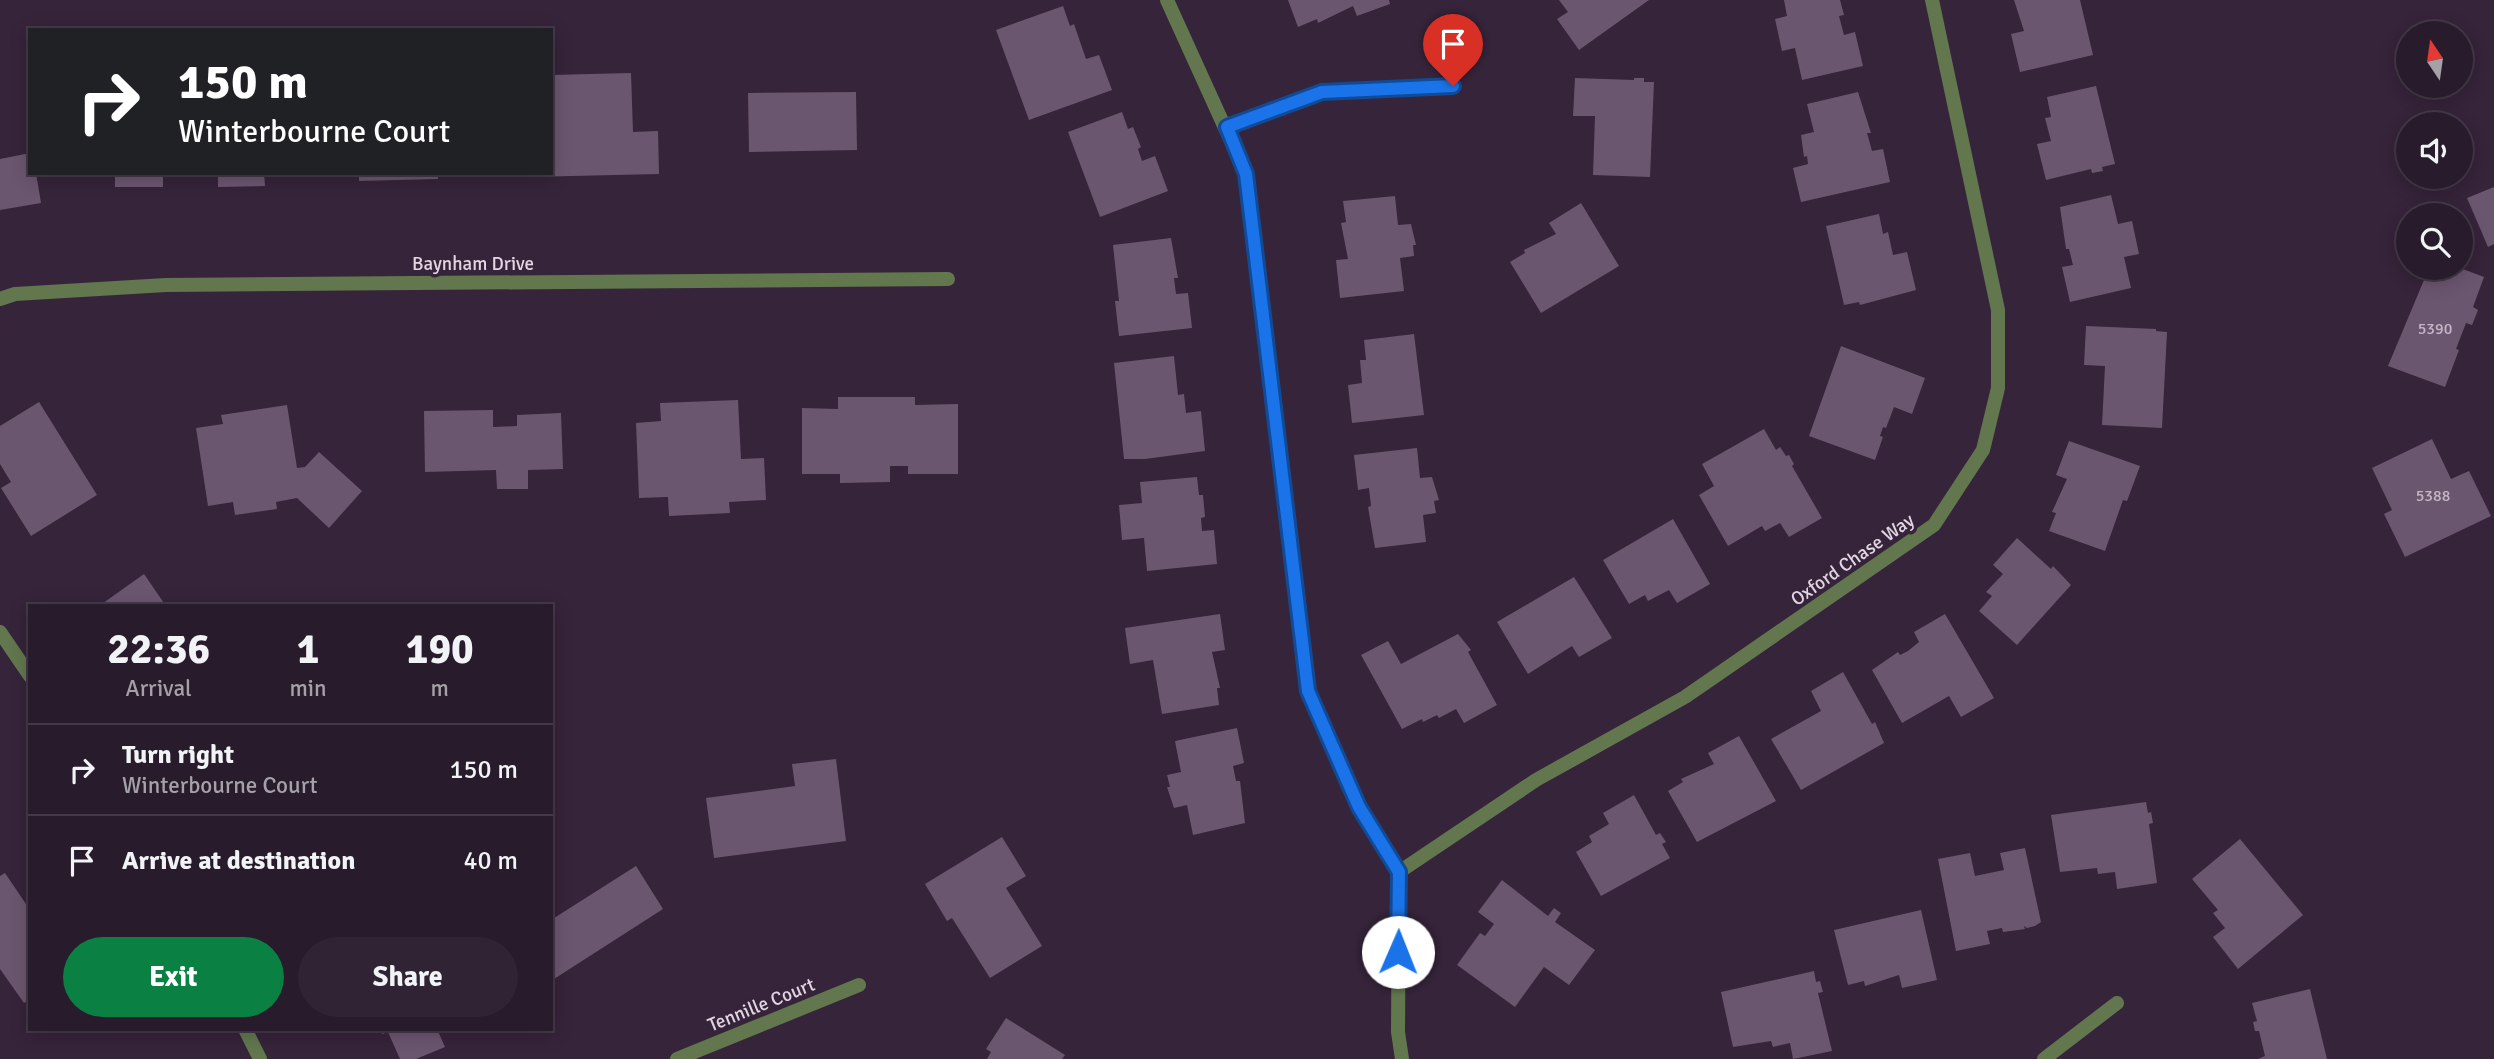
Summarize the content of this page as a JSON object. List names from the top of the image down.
{
  "streets": {
    "street": ["Baynham Drive", "Oxford Chase Way", "Tennille Court"]
  },
  "house_numbers": ["5390", "5388"],
  "north": "top",
  "page": {
    "turn": ["150 m", "Winterbourne Court"],
    "eta": [
      "22:36",
      "Arrival",
      "1",
      "min",
      "190",
      "m"
    ],
    "list": [
      {
        "name": "Turn right",
        "note": "Winterbourne Court",
        "value": "150 m"
      },
      {
        "name": "Arrive at destination",
        "value": "40 m"
      }
    ],
    "buttons": ["Exit", "Share"]
  }
}
